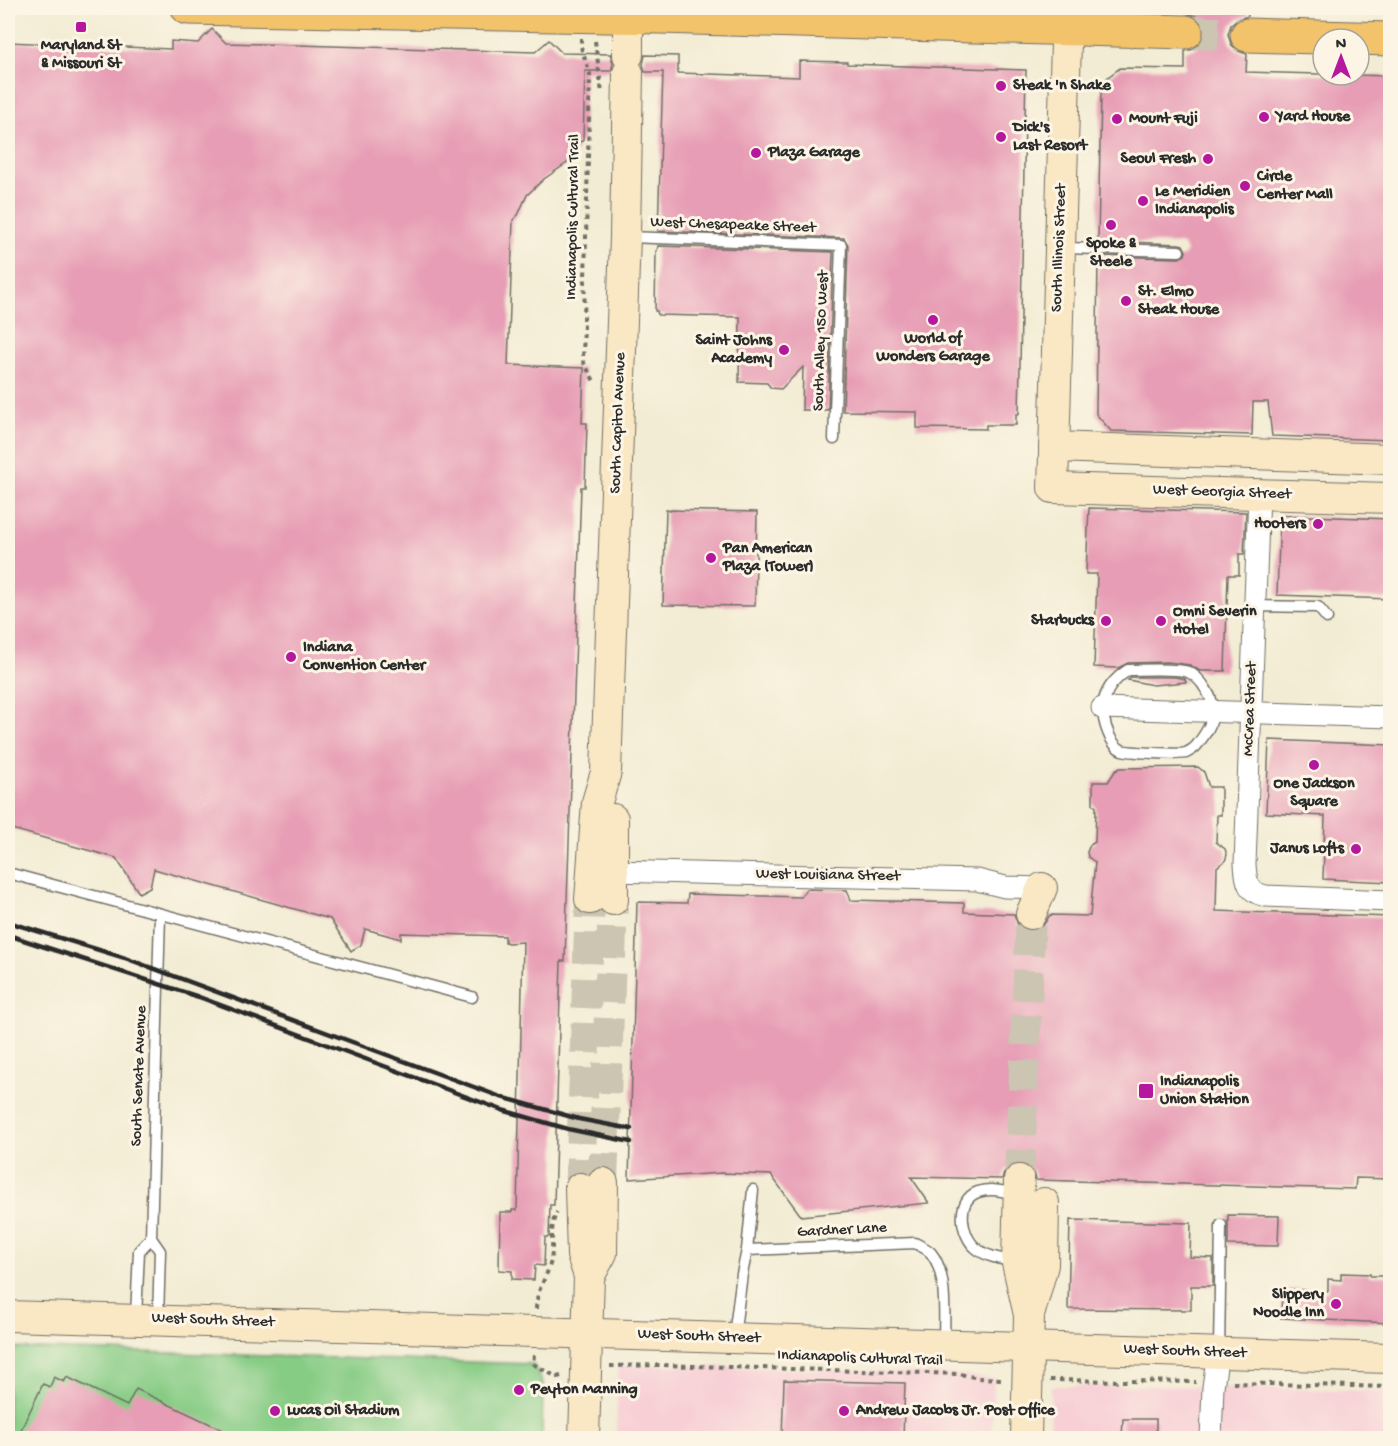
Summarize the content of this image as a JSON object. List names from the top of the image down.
{
  "streets": {
    "main road": [
      "South Illinois Street",
      "South Capitol Avenue",
      "West Georgia Street",
      "West South Street"
    ],
    "street": ["McCrea Street", "West Louisiana Street"],
    "lane": [
      "West Chesapeake Street",
      "South Alley 150 West",
      "South Senate Avenue",
      "Gardner Lane"
    ],
    "path": ["Indianapolis Cultural Trail"]
  },
  "crossings": [
    ["West Chesapeake Street", "South Alley 150 West"],
    ["West Chesapeake Street", "South Capitol Avenue"],
    ["South Illinois Street", "West Georgia Street"],
    ["South Capitol Avenue", "West Louisiana Street"],
    ["West Georgia Street", "McCrea Street"],
    ["South Senate Avenue", "West South Street"],
    ["Gardner Lane", "West South Street"]
  ],
  "places": {
    "transit": ["Maryland St & Missouri St", "Indianapolis Union Station"],
    "other": [
      "Steak 'n Shake",
      "Yard House",
      "Mount Fuji",
      "Dick's Last Resort",
      "Plaza Garage",
      "Seoul Fresh",
      "Circle Center Mall",
      "Le Meridien Indianapolis",
      "Spoke & Steele",
      "St. Elmo Steak House",
      "World of Wonders Garage",
      "Saint Johns Academy",
      "Hooters",
      "Pan American Plaza (Tower)",
      "Starbucks",
      "Omni Severin Hotel",
      "Indiana Convention Center",
      "One Jackson Square",
      "Janus Lofts",
      "Slippery Noodle Inn",
      "Peyton Manning",
      "Lucas Oil Stadium",
      "Andrew Jacobs Jr. Post Office"
    ]
  },
  "north": "top"
}
